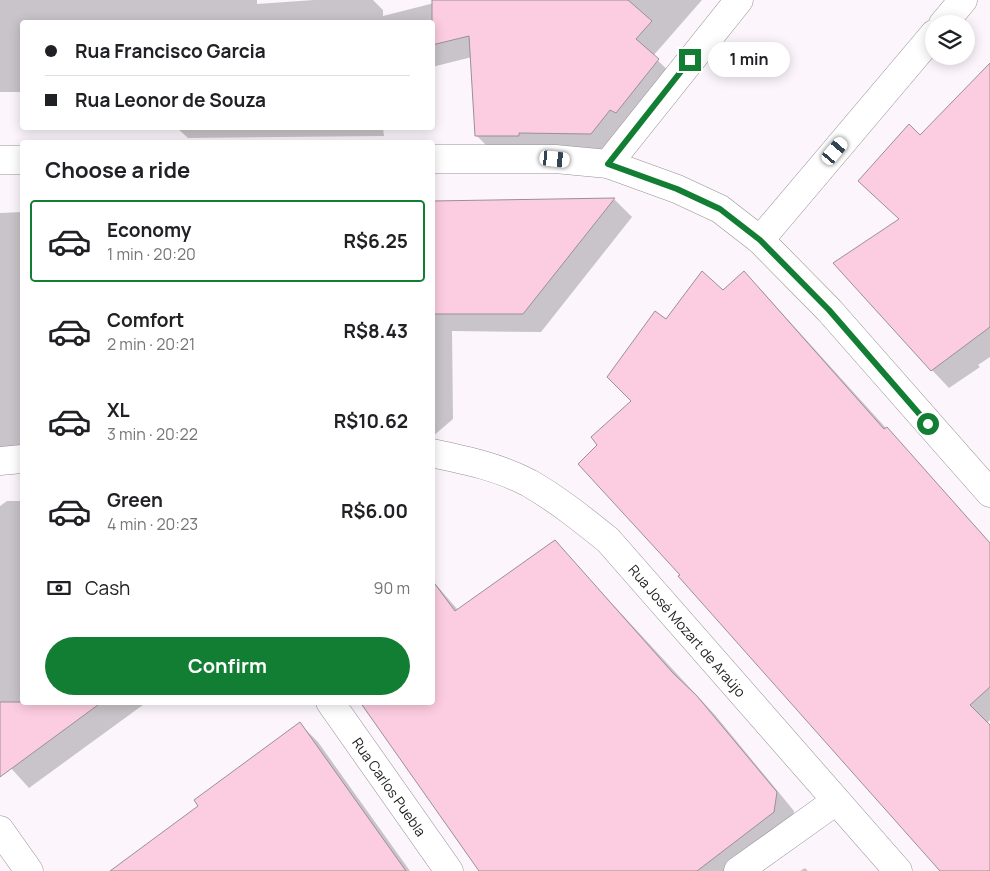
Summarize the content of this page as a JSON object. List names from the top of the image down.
{
  "streets": {
    "street": ["Rua José Mozart de Araújo", "Rua Carlos Puebla"]
  },
  "page": {
    "banner": ["Rua Francisco Garcia", "Rua Leonor de Souza"],
    "bubble": "1 min",
    "heading": "Choose a ride",
    "list": [
      {
        "name": "Economy",
        "note": "1 min · 20:20",
        "value": "R$6.25"
      },
      {
        "name": "Comfort",
        "note": "2 min · 20:21",
        "value": "R$8.43"
      },
      {
        "name": "XL",
        "note": "3 min · 20:22",
        "value": "R$10.62"
      },
      {
        "name": "Green",
        "note": "4 min · 20:23",
        "value": "R$6.00"
      }
    ],
    "pay": ["Cash", "90 m"],
    "buttons": "Confirm"
  }
}
